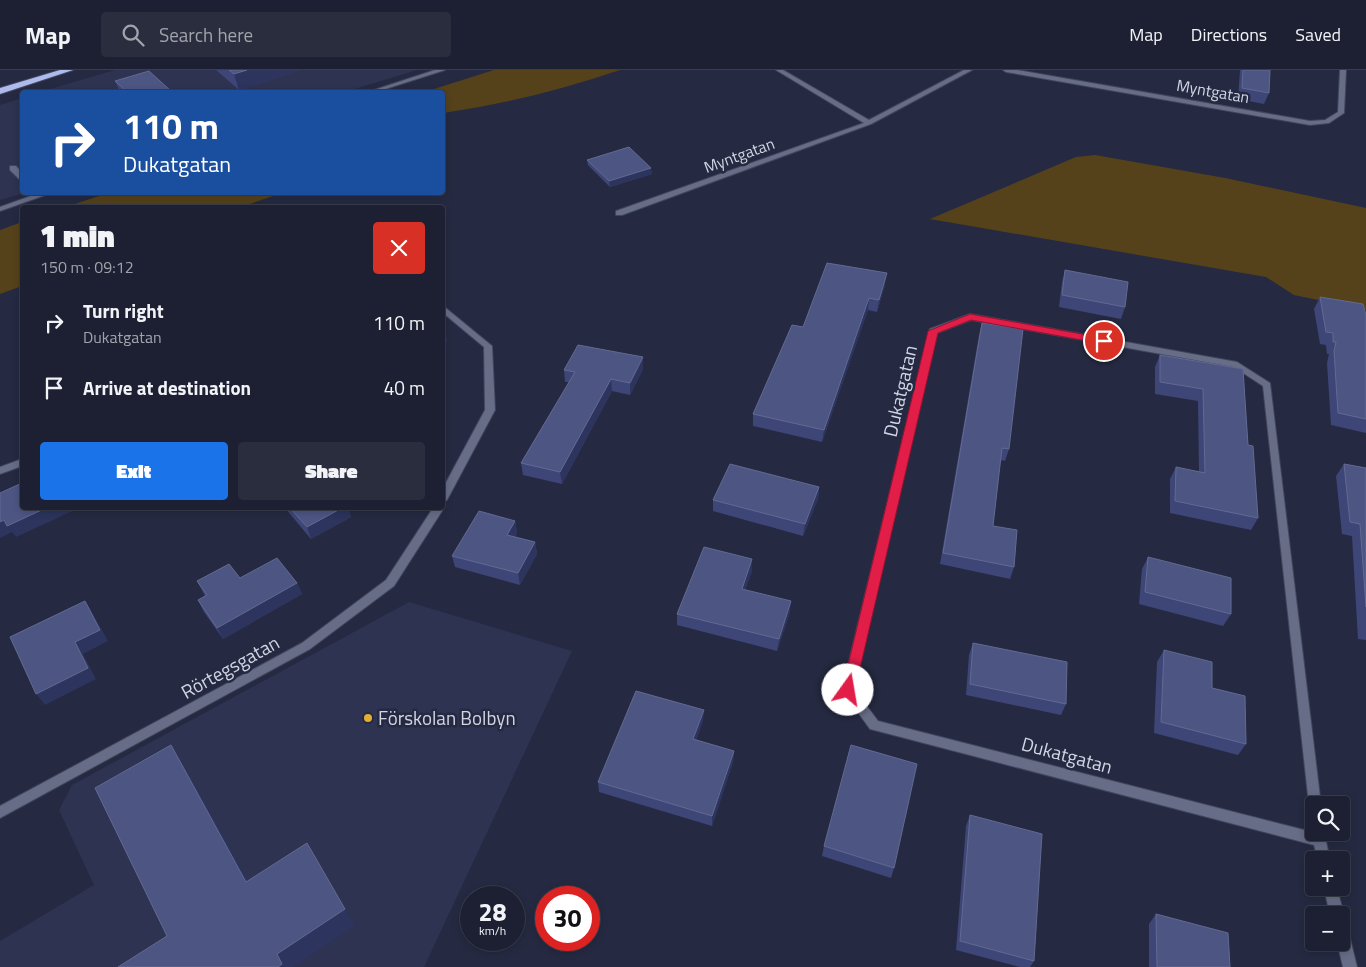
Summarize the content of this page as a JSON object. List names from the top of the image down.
{
  "streets": {
    "street": ["Myntgatan", "Dukatgatan", "Rörtegsgatan"]
  },
  "places": ["Förskolan Bolbyn"],
  "page": {
    "header": "Map",
    "search": "Search here",
    "nav": ["Map", "Directions", "Saved"],
    "turn": ["110 m", "Dukatgatan"],
    "heading": ["1 min", "150 m · 09:12"],
    "list": [
      {
        "name": "Turn right",
        "note": "Dukatgatan",
        "value": "110 m"
      },
      {
        "name": "Arrive at destination",
        "value": "40 m"
      }
    ],
    "buttons": ["Exit", "Share"],
    "map_buttons": ["+", "−"],
    "speed": "28 km/h",
    "limit": "30"
  }
}
